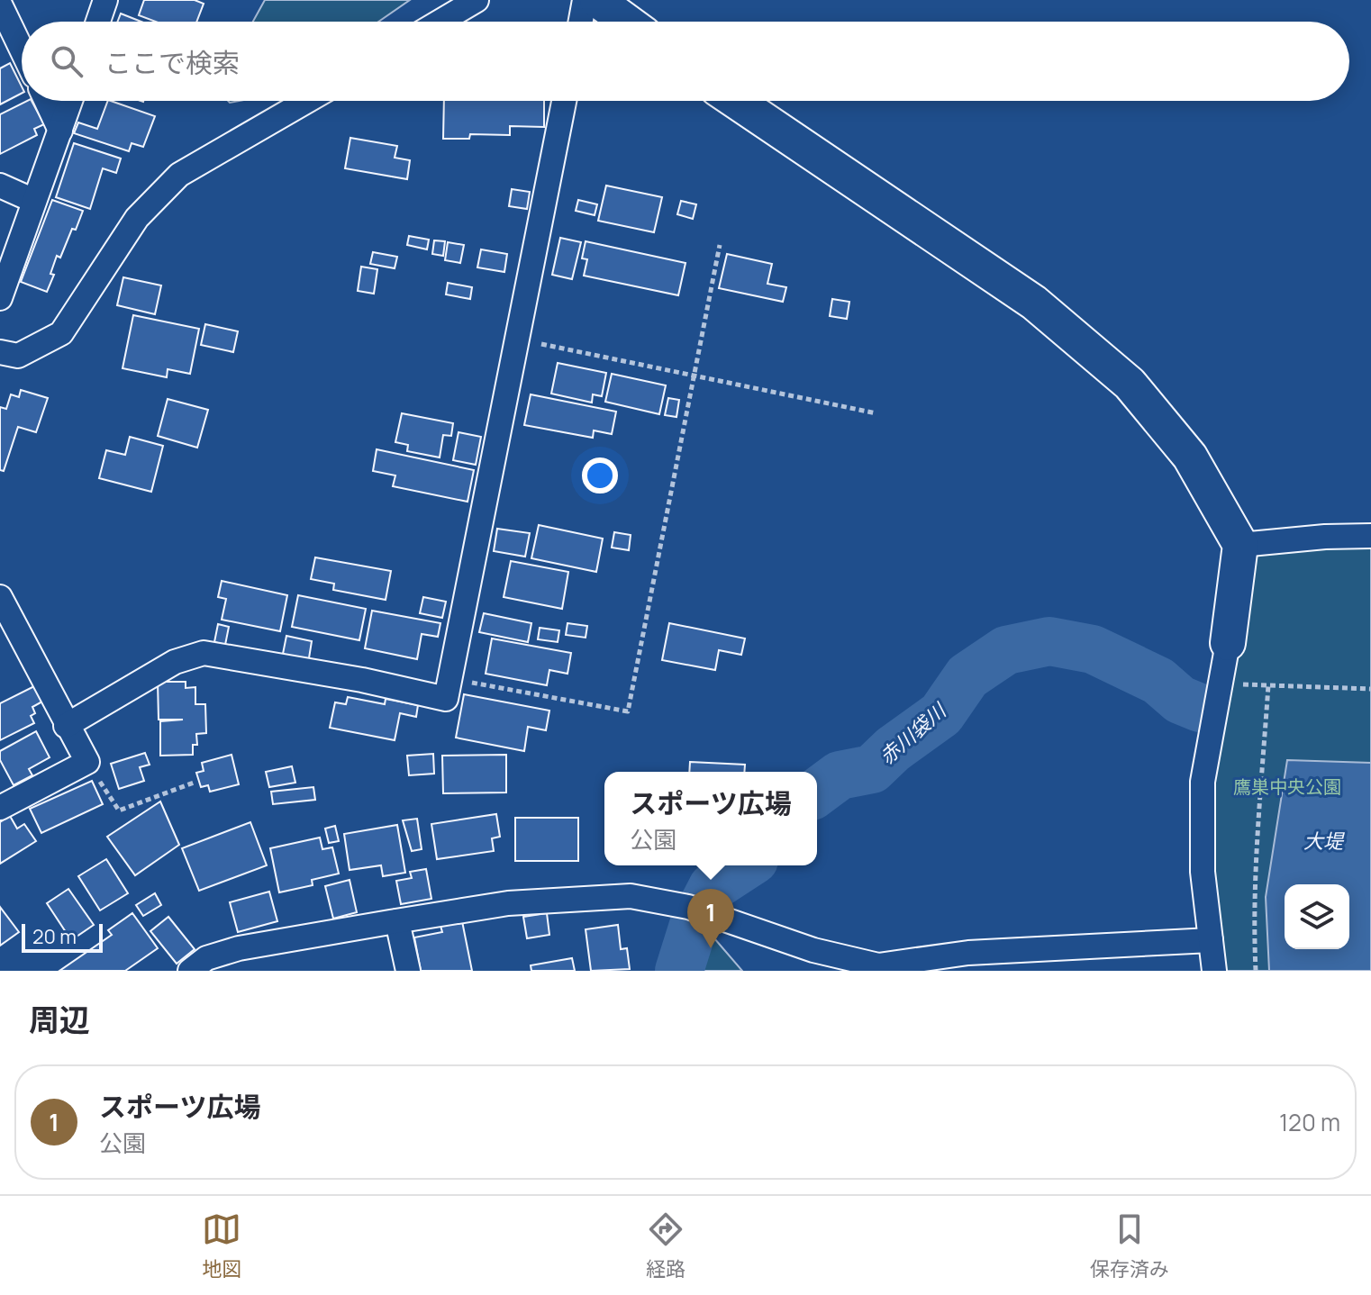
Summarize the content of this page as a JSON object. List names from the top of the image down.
{
  "water": ["赤川袋川", "大堤"],
  "parks": ["鷹巣中央公園"],
  "scale_bar": "20 m",
  "page": {
    "search": "ここで検索",
    "popup": ["スポーツ広場", "公園"],
    "pins": "1",
    "scale": "20 m",
    "heading": "周辺",
    "list": [
      {
        "mark": "1",
        "name": "スポーツ広場",
        "note": "公園",
        "value": "120 m"
      }
    ],
    "nav": ["地図", "経路", "保存済み"]
  }
}
